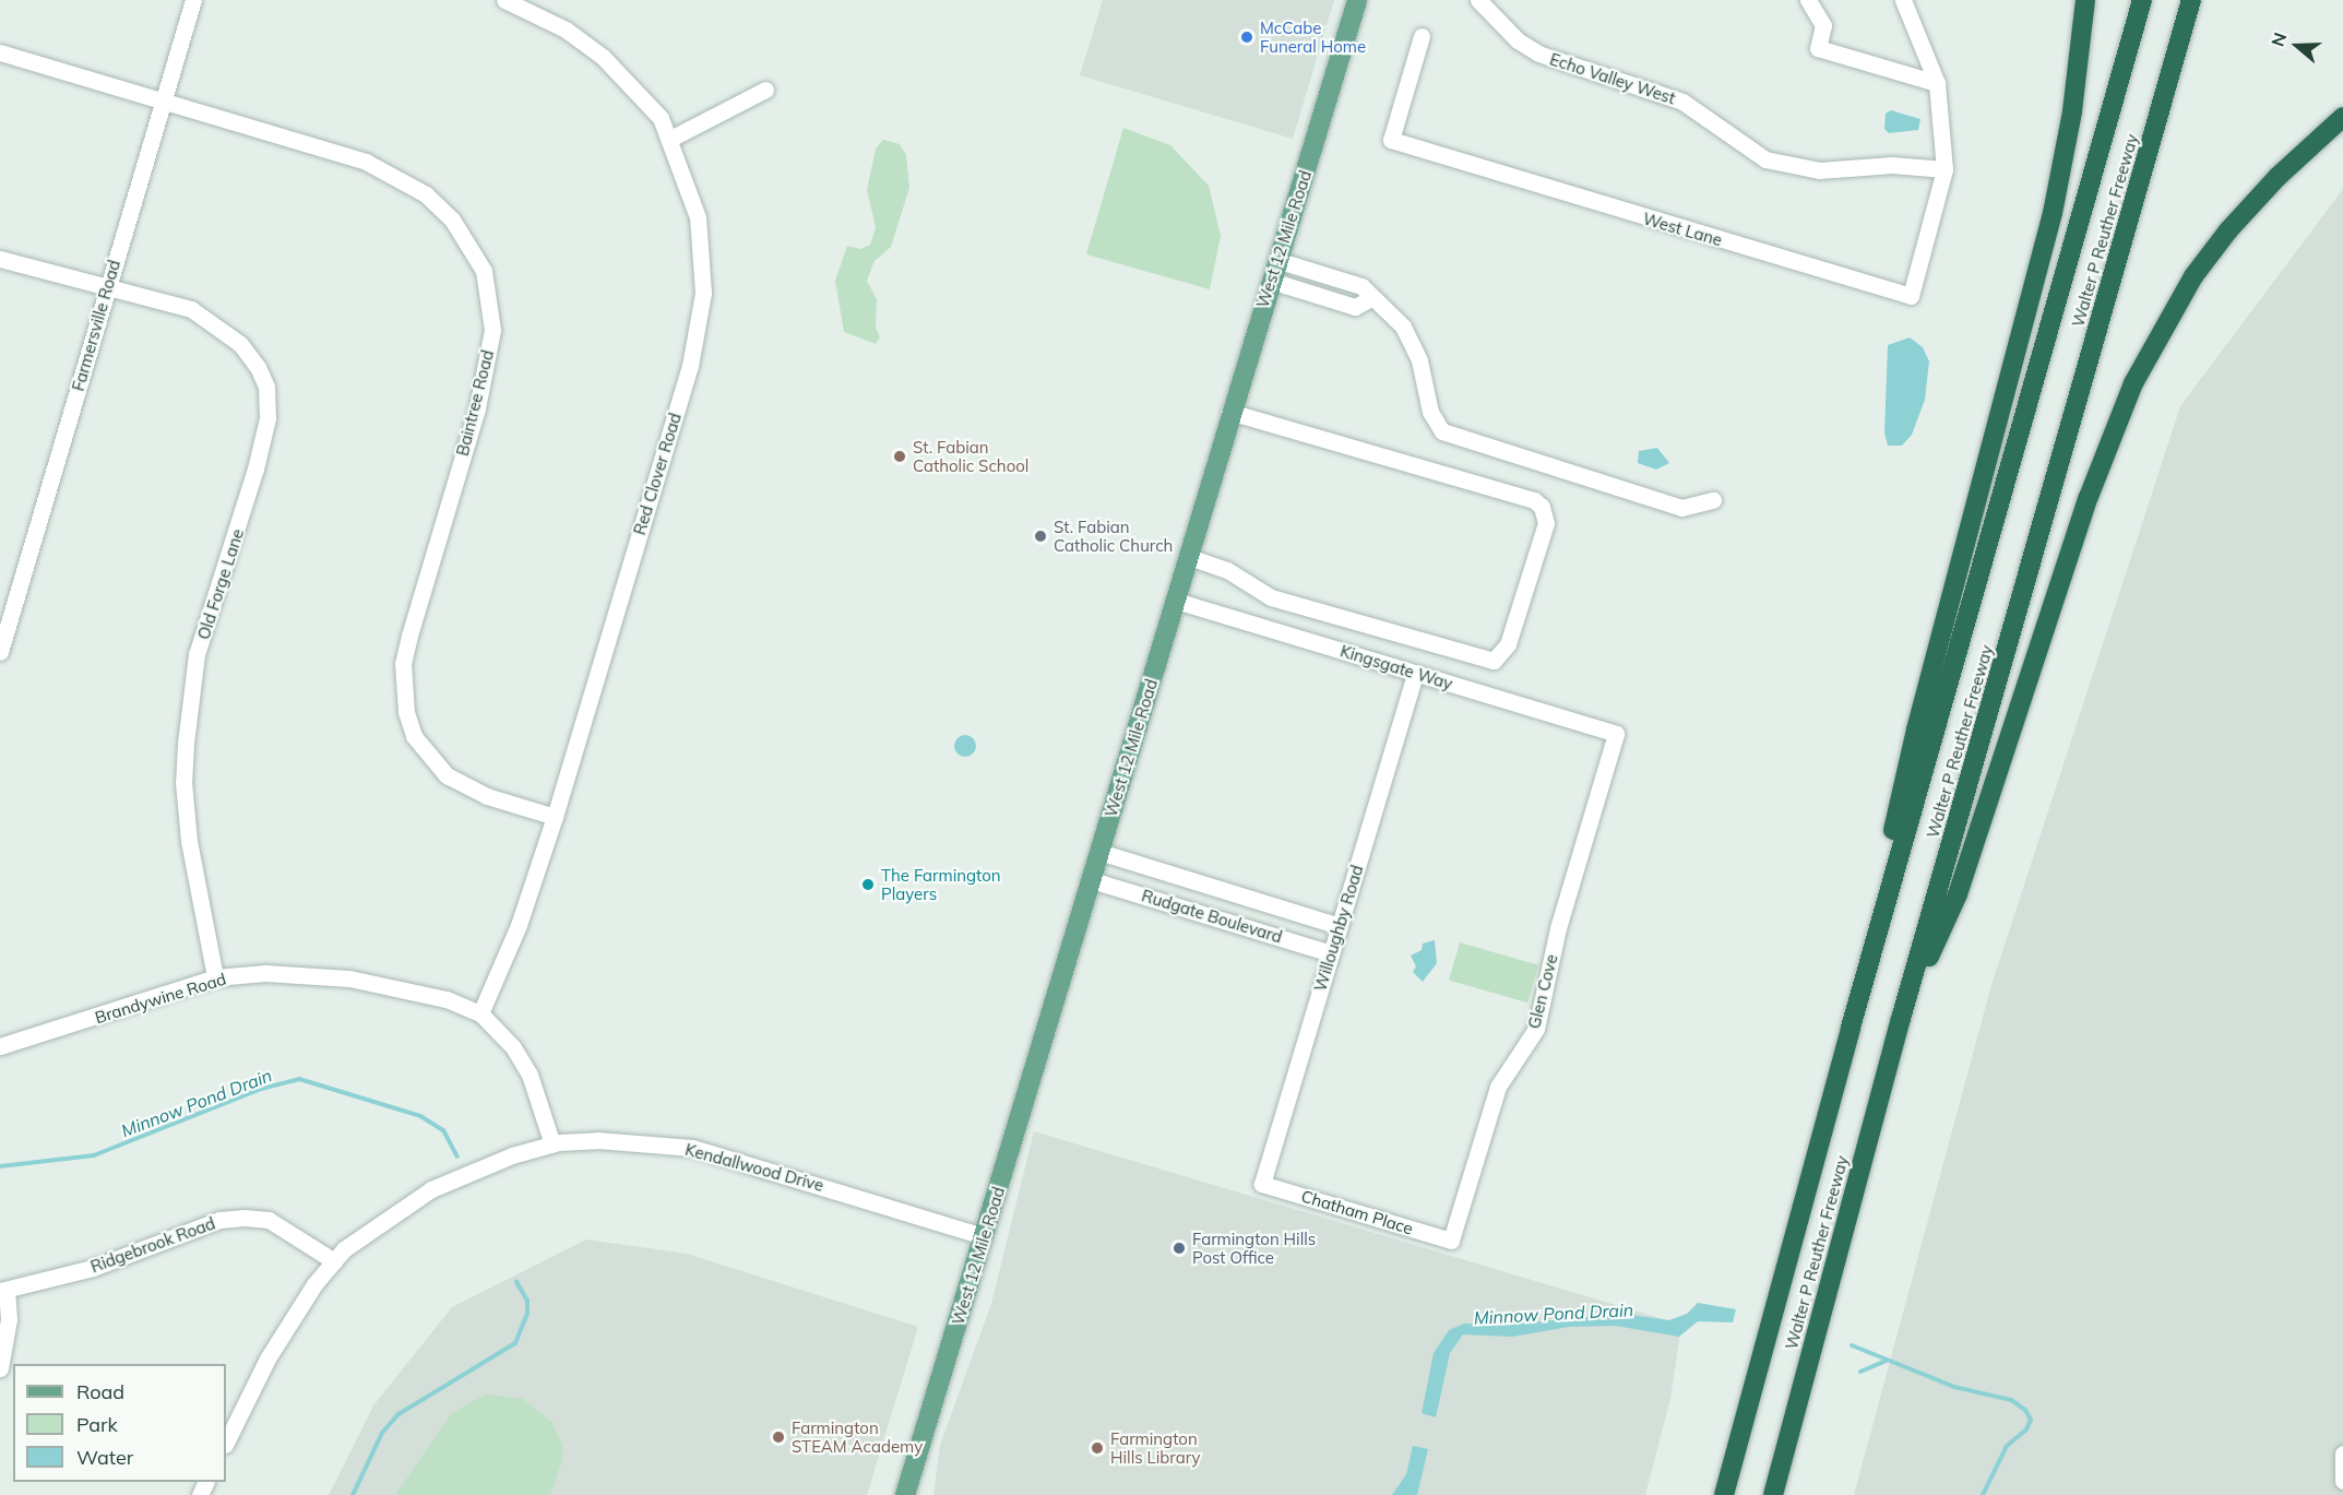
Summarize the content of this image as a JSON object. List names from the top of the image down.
{
  "streets": {
    "highway": ["Walter P Reuther Freeway"],
    "main road": ["West 12 Mile Road"],
    "street": [
      "Echo Valley West",
      "West Lane",
      "Farmersville Road",
      "Baintree Road",
      "Red Clover Road",
      "Old Forge Lane",
      "Kingsgate Way",
      "Rudgate Boulevard",
      "Willoughby Road",
      "Glen Cove",
      "Brandywine Road",
      "Kendallwood Drive",
      "Chatham Place",
      "Ridgebrook Road"
    ]
  },
  "crossings": [
    ["Echo Valley West", "West Lane"],
    ["West 12 Mile Road", "Kingsgate Way"],
    ["West 12 Mile Road", "Rudgate Boulevard"],
    ["West 12 Mile Road", "Kendallwood Drive"],
    ["Farmersville Road", "Baintree Road"],
    ["Farmersville Road", "Old Forge Lane"],
    ["Baintree Road", "Red Clover Road"],
    ["Red Clover Road", "Brandywine Road"],
    ["Old Forge Lane", "Brandywine Road"],
    ["Kingsgate Way", "Willoughby Road"],
    ["Kingsgate Way", "Glen Cove"],
    ["Rudgate Boulevard", "Willoughby Road"],
    ["Willoughby Road", "Chatham Place"],
    ["Glen Cove", "Chatham Place"],
    ["Brandywine Road", "Kendallwood Drive"],
    ["Kendallwood Drive", "Ridgebrook Road"]
  ],
  "water": ["Minnow Pond Drain"],
  "places": [
    "McCabe Funeral Home",
    "St. Fabian Catholic School",
    "St. Fabian Catholic Church",
    "The Farmington Players",
    "Farmington Hills Post Office",
    "Farmington STEAM Academy",
    "Farmington Hills Library"
  ],
  "legend": ["Road", "Park", "Water"],
  "north": "left"
}
